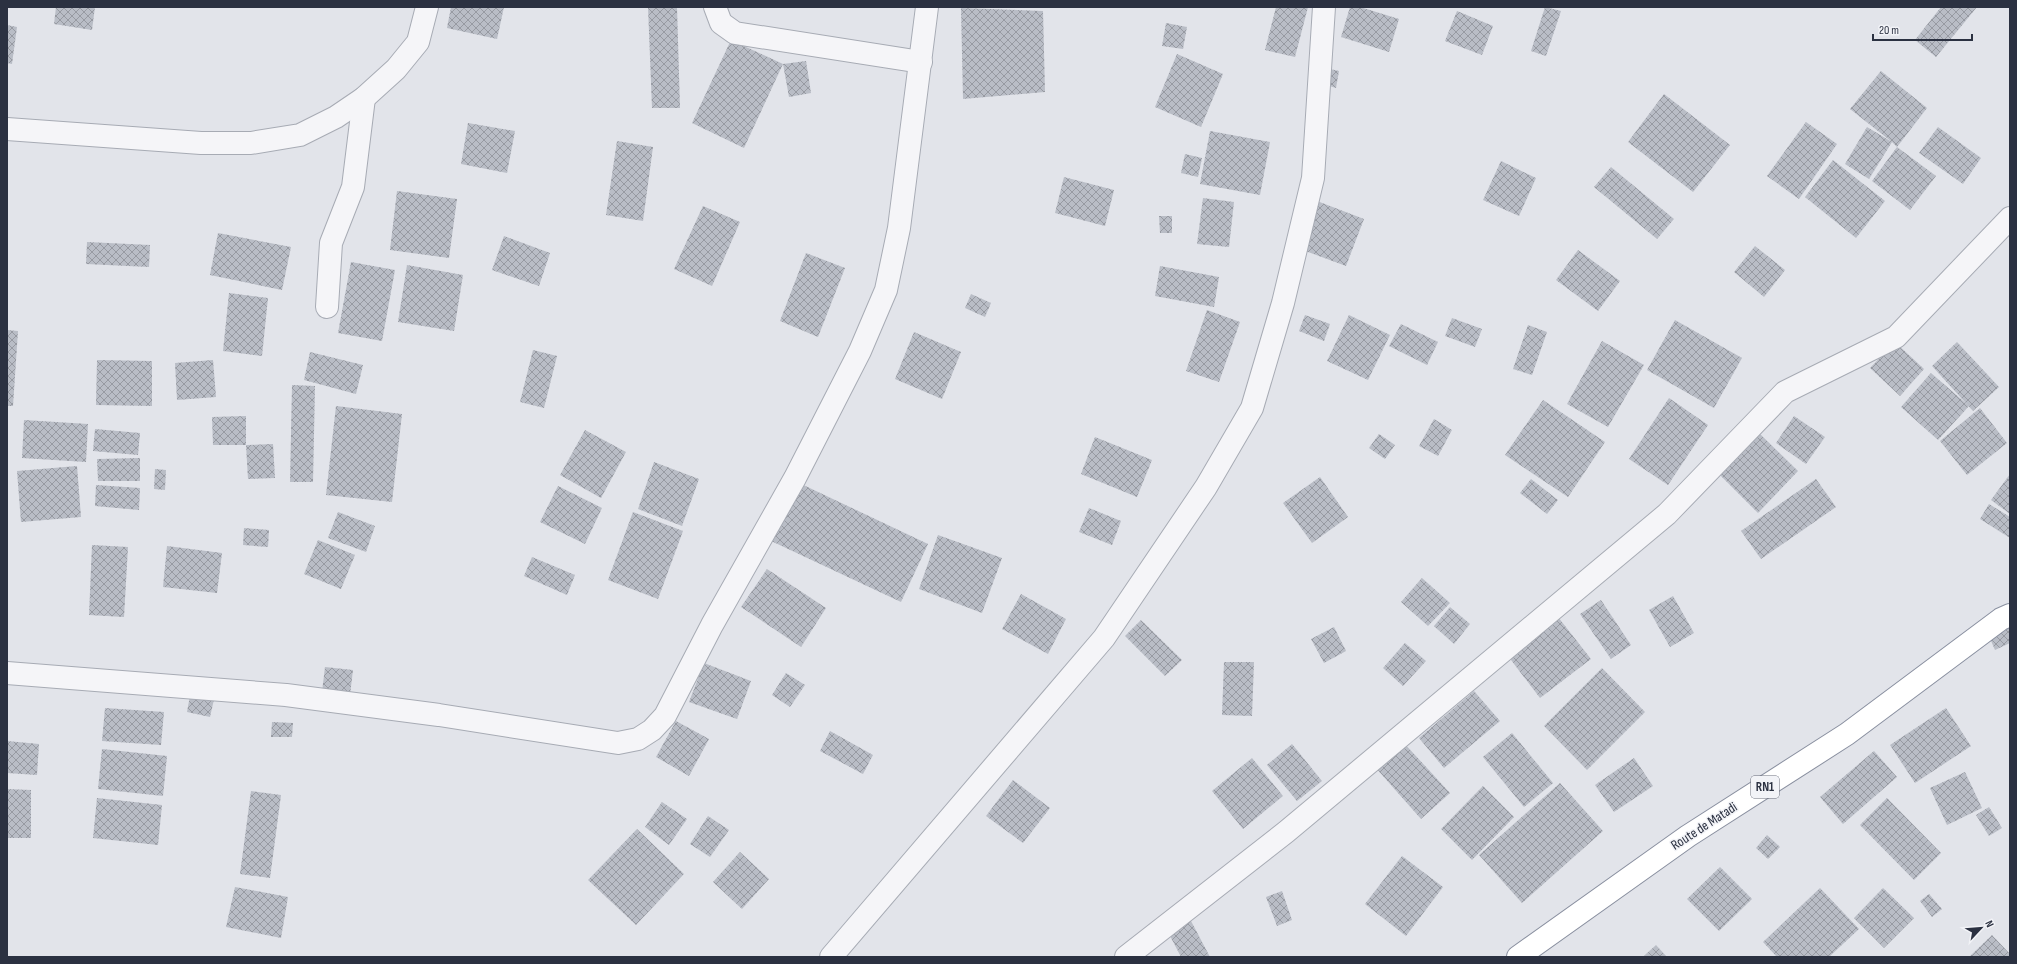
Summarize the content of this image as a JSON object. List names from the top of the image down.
{
  "streets": {
    "highway": ["RN1", "Route de Matadi"]
  },
  "scale_bar": "20 m",
  "north": "top right"
}
